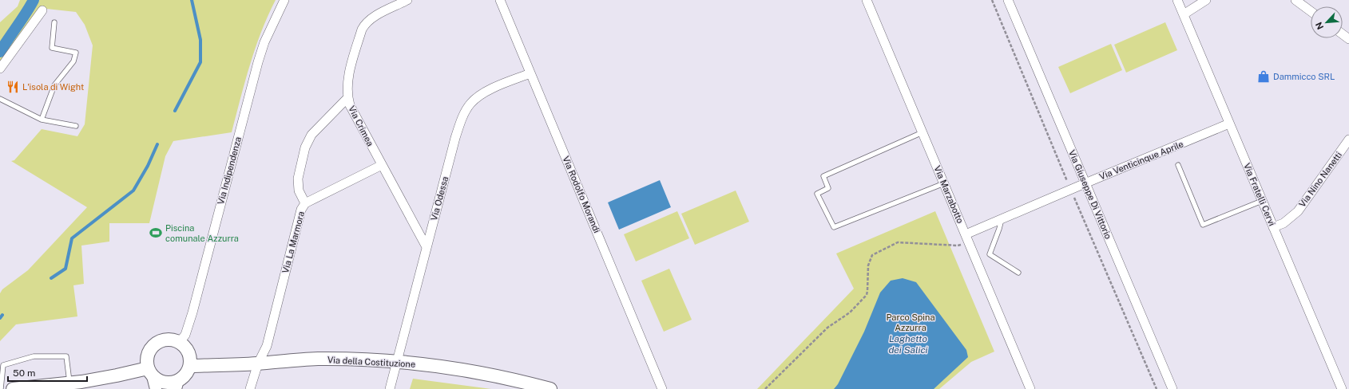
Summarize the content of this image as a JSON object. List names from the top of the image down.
{
  "streets": {
    "main road": ["Via della Costituzione"],
    "street": [
      "Via Crimea",
      "Via Venticinque Aprile",
      "Via Indipendenza",
      "Via Nino Nanetti",
      "Via Rodolfo Morandi",
      "Via Marzabotto",
      "Via Giuseppe Di Vittorio",
      "Via Fratelli Cervi",
      "Via Odessa",
      "Via La Marmora"
    ]
  },
  "crossings": [
    ["Via Crimea", "Via Odessa"],
    ["Via Crimea", "Via La Marmora"],
    ["Via Venticinque Aprile", "Via Marzabotto"],
    ["Via Venticinque Aprile", "Via Giuseppe Di Vittorio"],
    ["Via Venticinque Aprile", "Via Fratelli Cervi"],
    ["Via Indipendenza", "Via della Costituzione"],
    ["Via Nino Nanetti", "Via Fratelli Cervi"],
    ["Via Rodolfo Morandi", "Via Odessa"],
    ["Via Odessa", "Via della Costituzione"],
    ["Via La Marmora", "Via della Costituzione"]
  ],
  "water": ["Laghetto dei Salici"],
  "parks": ["Parco Spina Azzurra"],
  "places": {
    "shop": ["Dammicco SRL"],
    "restaurant": ["L'isola di Wight"],
    "sports": ["Piscina comunale Azzurra"]
  },
  "scale_bar": "50 m",
  "north": "bottom left"
}
